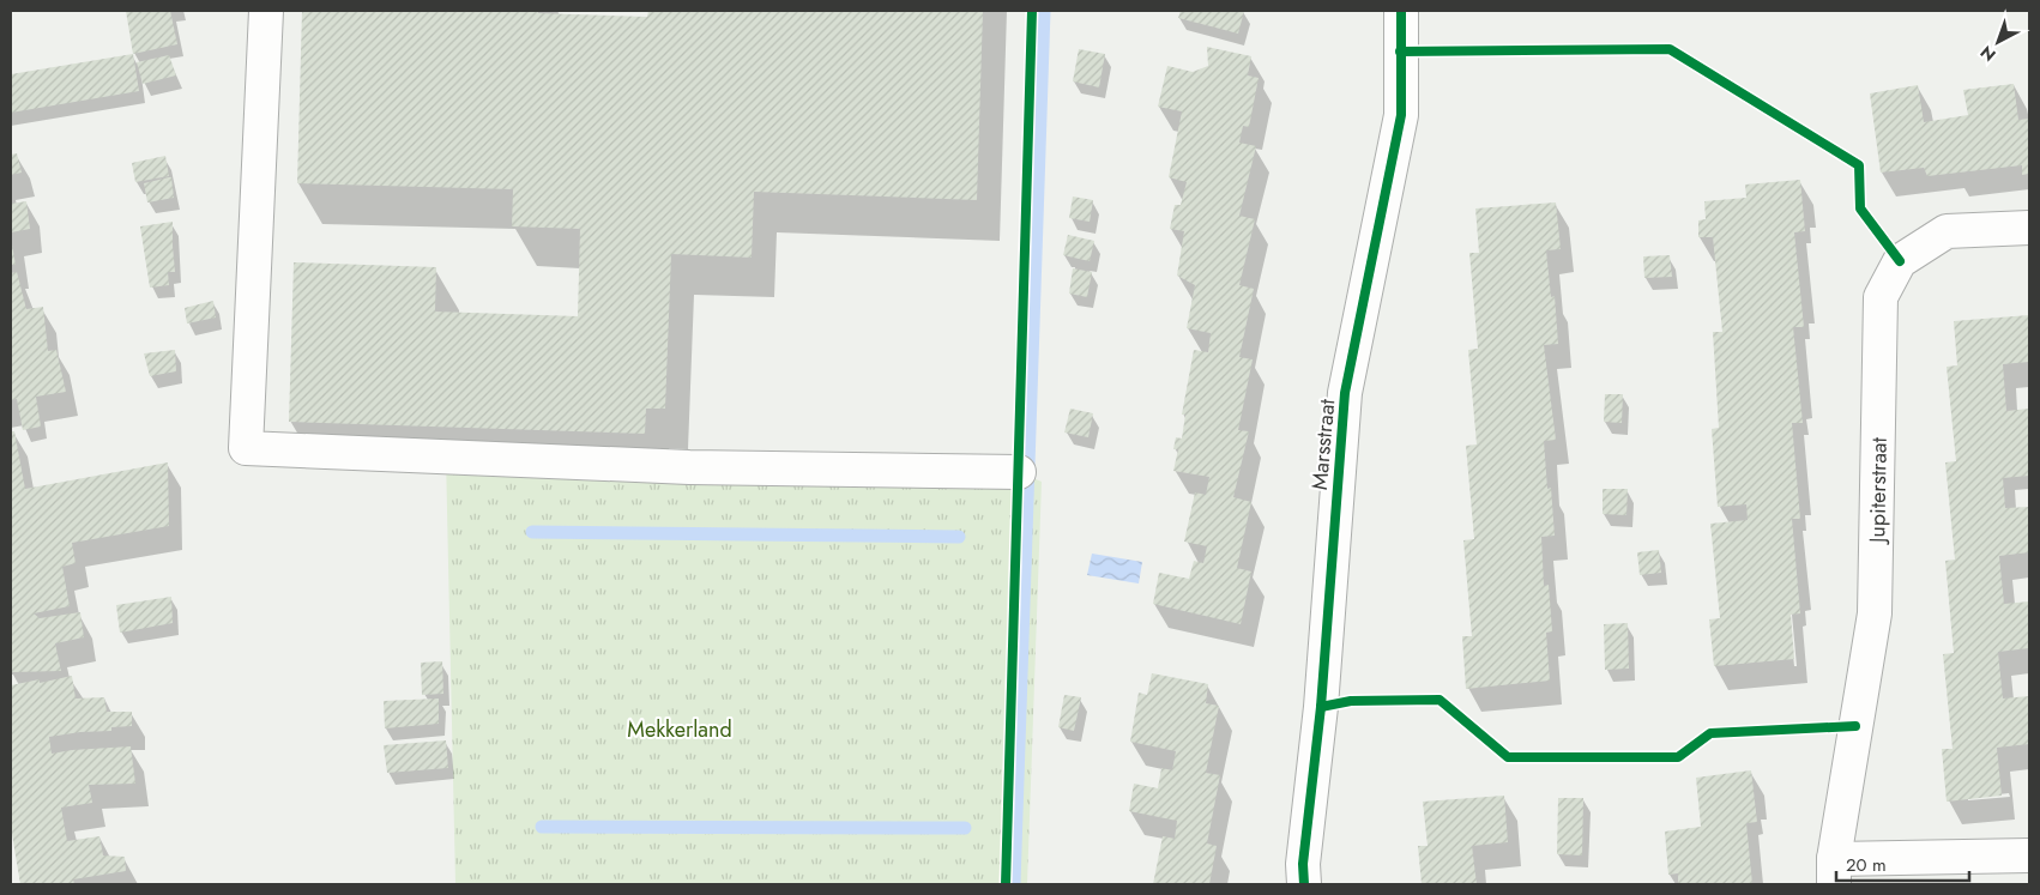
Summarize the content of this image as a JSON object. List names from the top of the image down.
{
  "streets": {
    "street": ["Marsstraat", "Jupiterstraat"]
  },
  "parks": ["Mekkerland"],
  "scale_bar": "20 m",
  "north": "bottom left"
}
